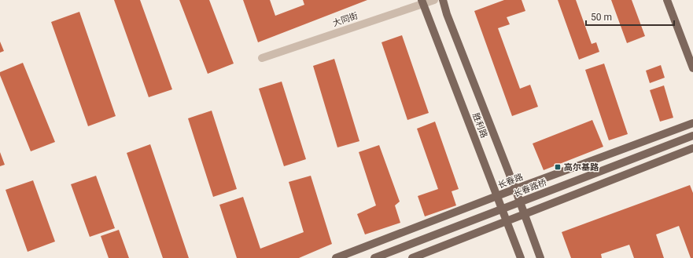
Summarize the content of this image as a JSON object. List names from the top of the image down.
{
  "streets": {
    "main road": ["胜利路", "长春路", "长春路桥"],
    "street": ["大同街"]
  },
  "crossings": [
    ["大同街", "胜利路"],
    ["胜利路", "长春路"]
  ],
  "places": {
    "transit": ["高尔基路"]
  },
  "scale_bar": "50 m"
}
